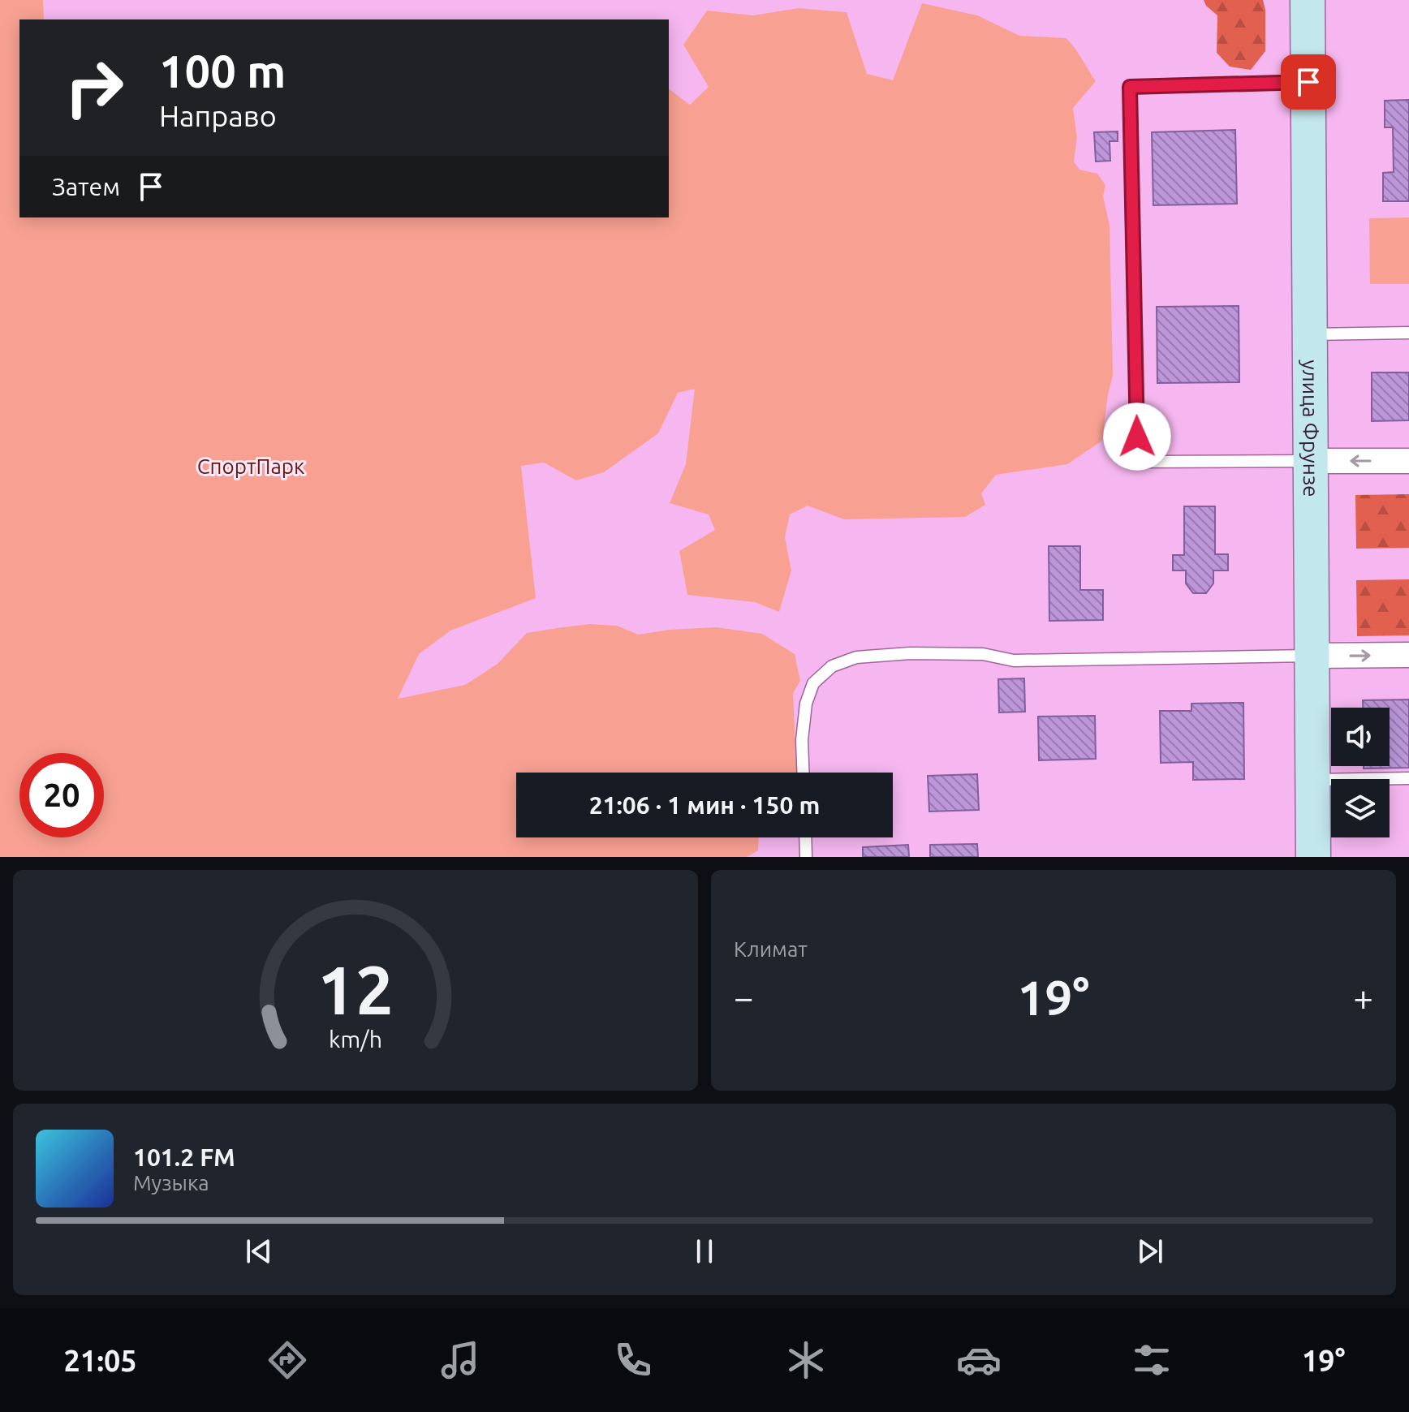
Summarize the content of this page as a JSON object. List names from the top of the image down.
{
  "streets": {
    "street": ["улица Фрунзе"]
  },
  "parks": ["СпортПарк"],
  "page": {
    "turn": ["100 m", "Направо"],
    "then": "Затем",
    "limit": "20",
    "trip": "21:06 · 1 мин · 150 m",
    "tile": "Климат",
    "heat": ["−", "19°", "+"],
    "song": ["101.2 FM", "Музыка"],
    "tabs": ["21:05", "19°"],
    "gauge": ["12", "km/h"]
  }
}
